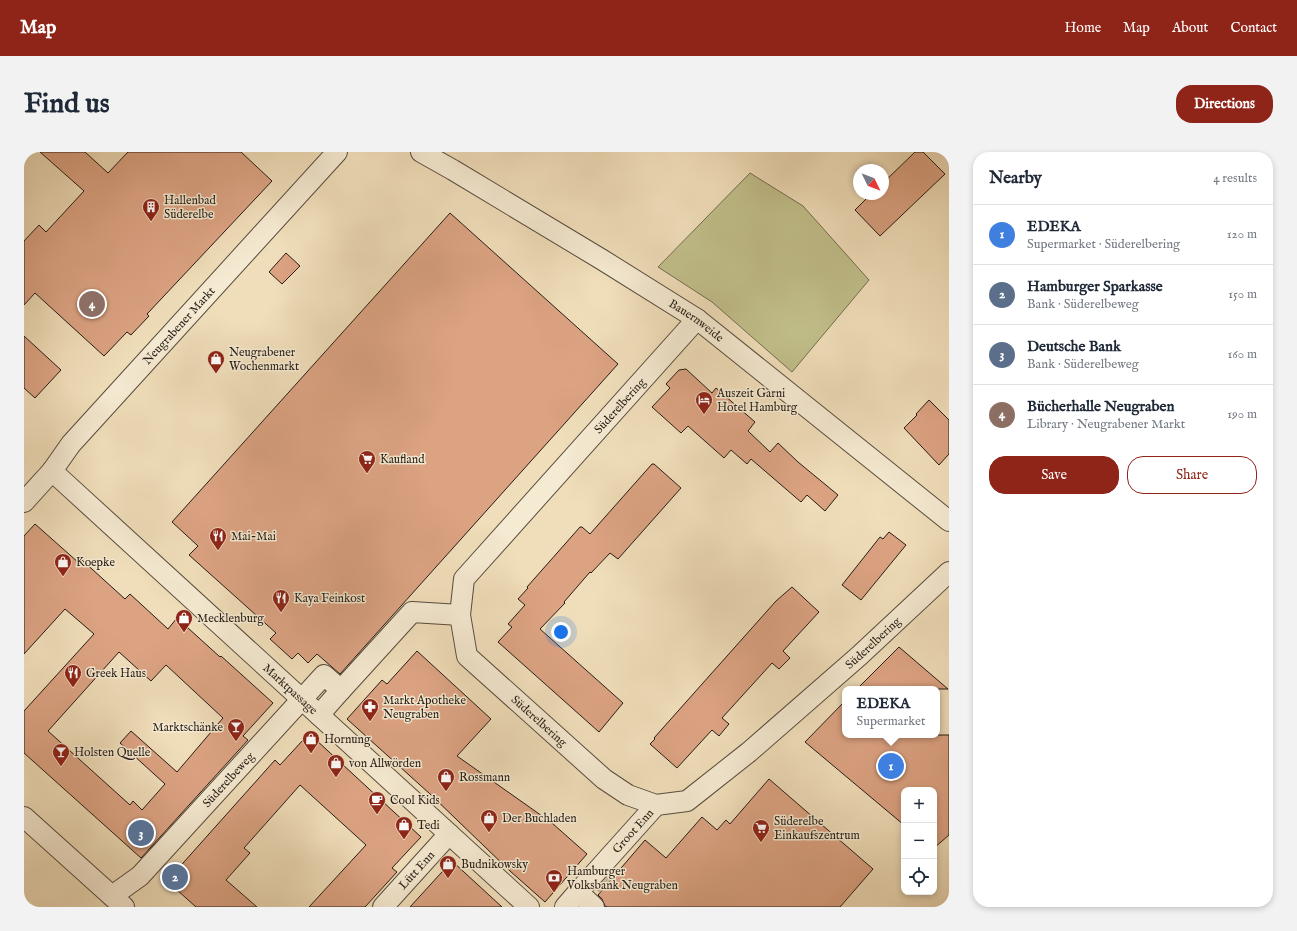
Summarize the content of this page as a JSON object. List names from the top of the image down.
{
  "streets": {
    "street": [
      "Bauernweide",
      "Neugrabener Markt",
      "Süderelbering",
      "Marktpassage",
      "Süderelbeweg",
      "Groot Enn",
      "Lütt Enn"
    ]
  },
  "crossings": [
    ["Bauernweide", "Süderelbering"],
    ["Neugrabener Markt", "Marktpassage"],
    ["Süderelbering", "Groot Enn"],
    ["Marktpassage", "Süderelbeweg"],
    ["Marktpassage", "Lütt Enn"]
  ],
  "places": {
    "building": ["Hallenbad Süderelbe"],
    "shop": [
      "Neugrabener Wochenmarkt",
      "Koepke",
      "Mecklenburg",
      "Hornung",
      "von Allwörden",
      "Rossmann",
      "Der Buchladen",
      "Tedi",
      "Budnikowsky"
    ],
    "hotel": ["Auszeit Garni Hotel Hamburg"],
    "supermarket": ["Kaufland", "Süderelbe Einkaufszentrum"],
    "restaurant": ["Mai-Mai", "Kaya Feinkost", "Greek Haus"],
    "pharmacy": ["Markt Apotheke Neugraben"],
    "bar": ["Marktschänke", "Holsten Quelle"],
    "cafe": ["Cool Kids"],
    "bank": ["Hamburger Volksbank Neugraben"]
  },
  "north": "bottom right",
  "page": {
    "header": "Map",
    "nav": [
      "Home",
      "Map",
      "About",
      "Contact"
    ],
    "buttons": [
      "Directions",
      ["Save", "Share"]
    ],
    "title": "Find us",
    "heading": ["Nearby", "4 results"],
    "list": [
      {
        "mark": "1",
        "name": "EDEKA",
        "note": "Supermarket · Süderelbering",
        "value": "120 m"
      },
      {
        "mark": "2",
        "name": "Hamburger Sparkasse",
        "note": "Bank · Süderelbeweg",
        "value": "150 m"
      },
      {
        "mark": "3",
        "name": "Deutsche Bank",
        "note": "Bank · Süderelbeweg",
        "value": "160 m"
      },
      {
        "mark": "4",
        "name": "Bücherhalle Neugraben",
        "note": "Library · Neugrabener Markt",
        "value": "190 m"
      }
    ],
    "pins": [
      "4",
      "1",
      "3",
      "2"
    ],
    "popup": ["EDEKA", "Supermarket"],
    "map_buttons": ["+", "−"]
  }
}
